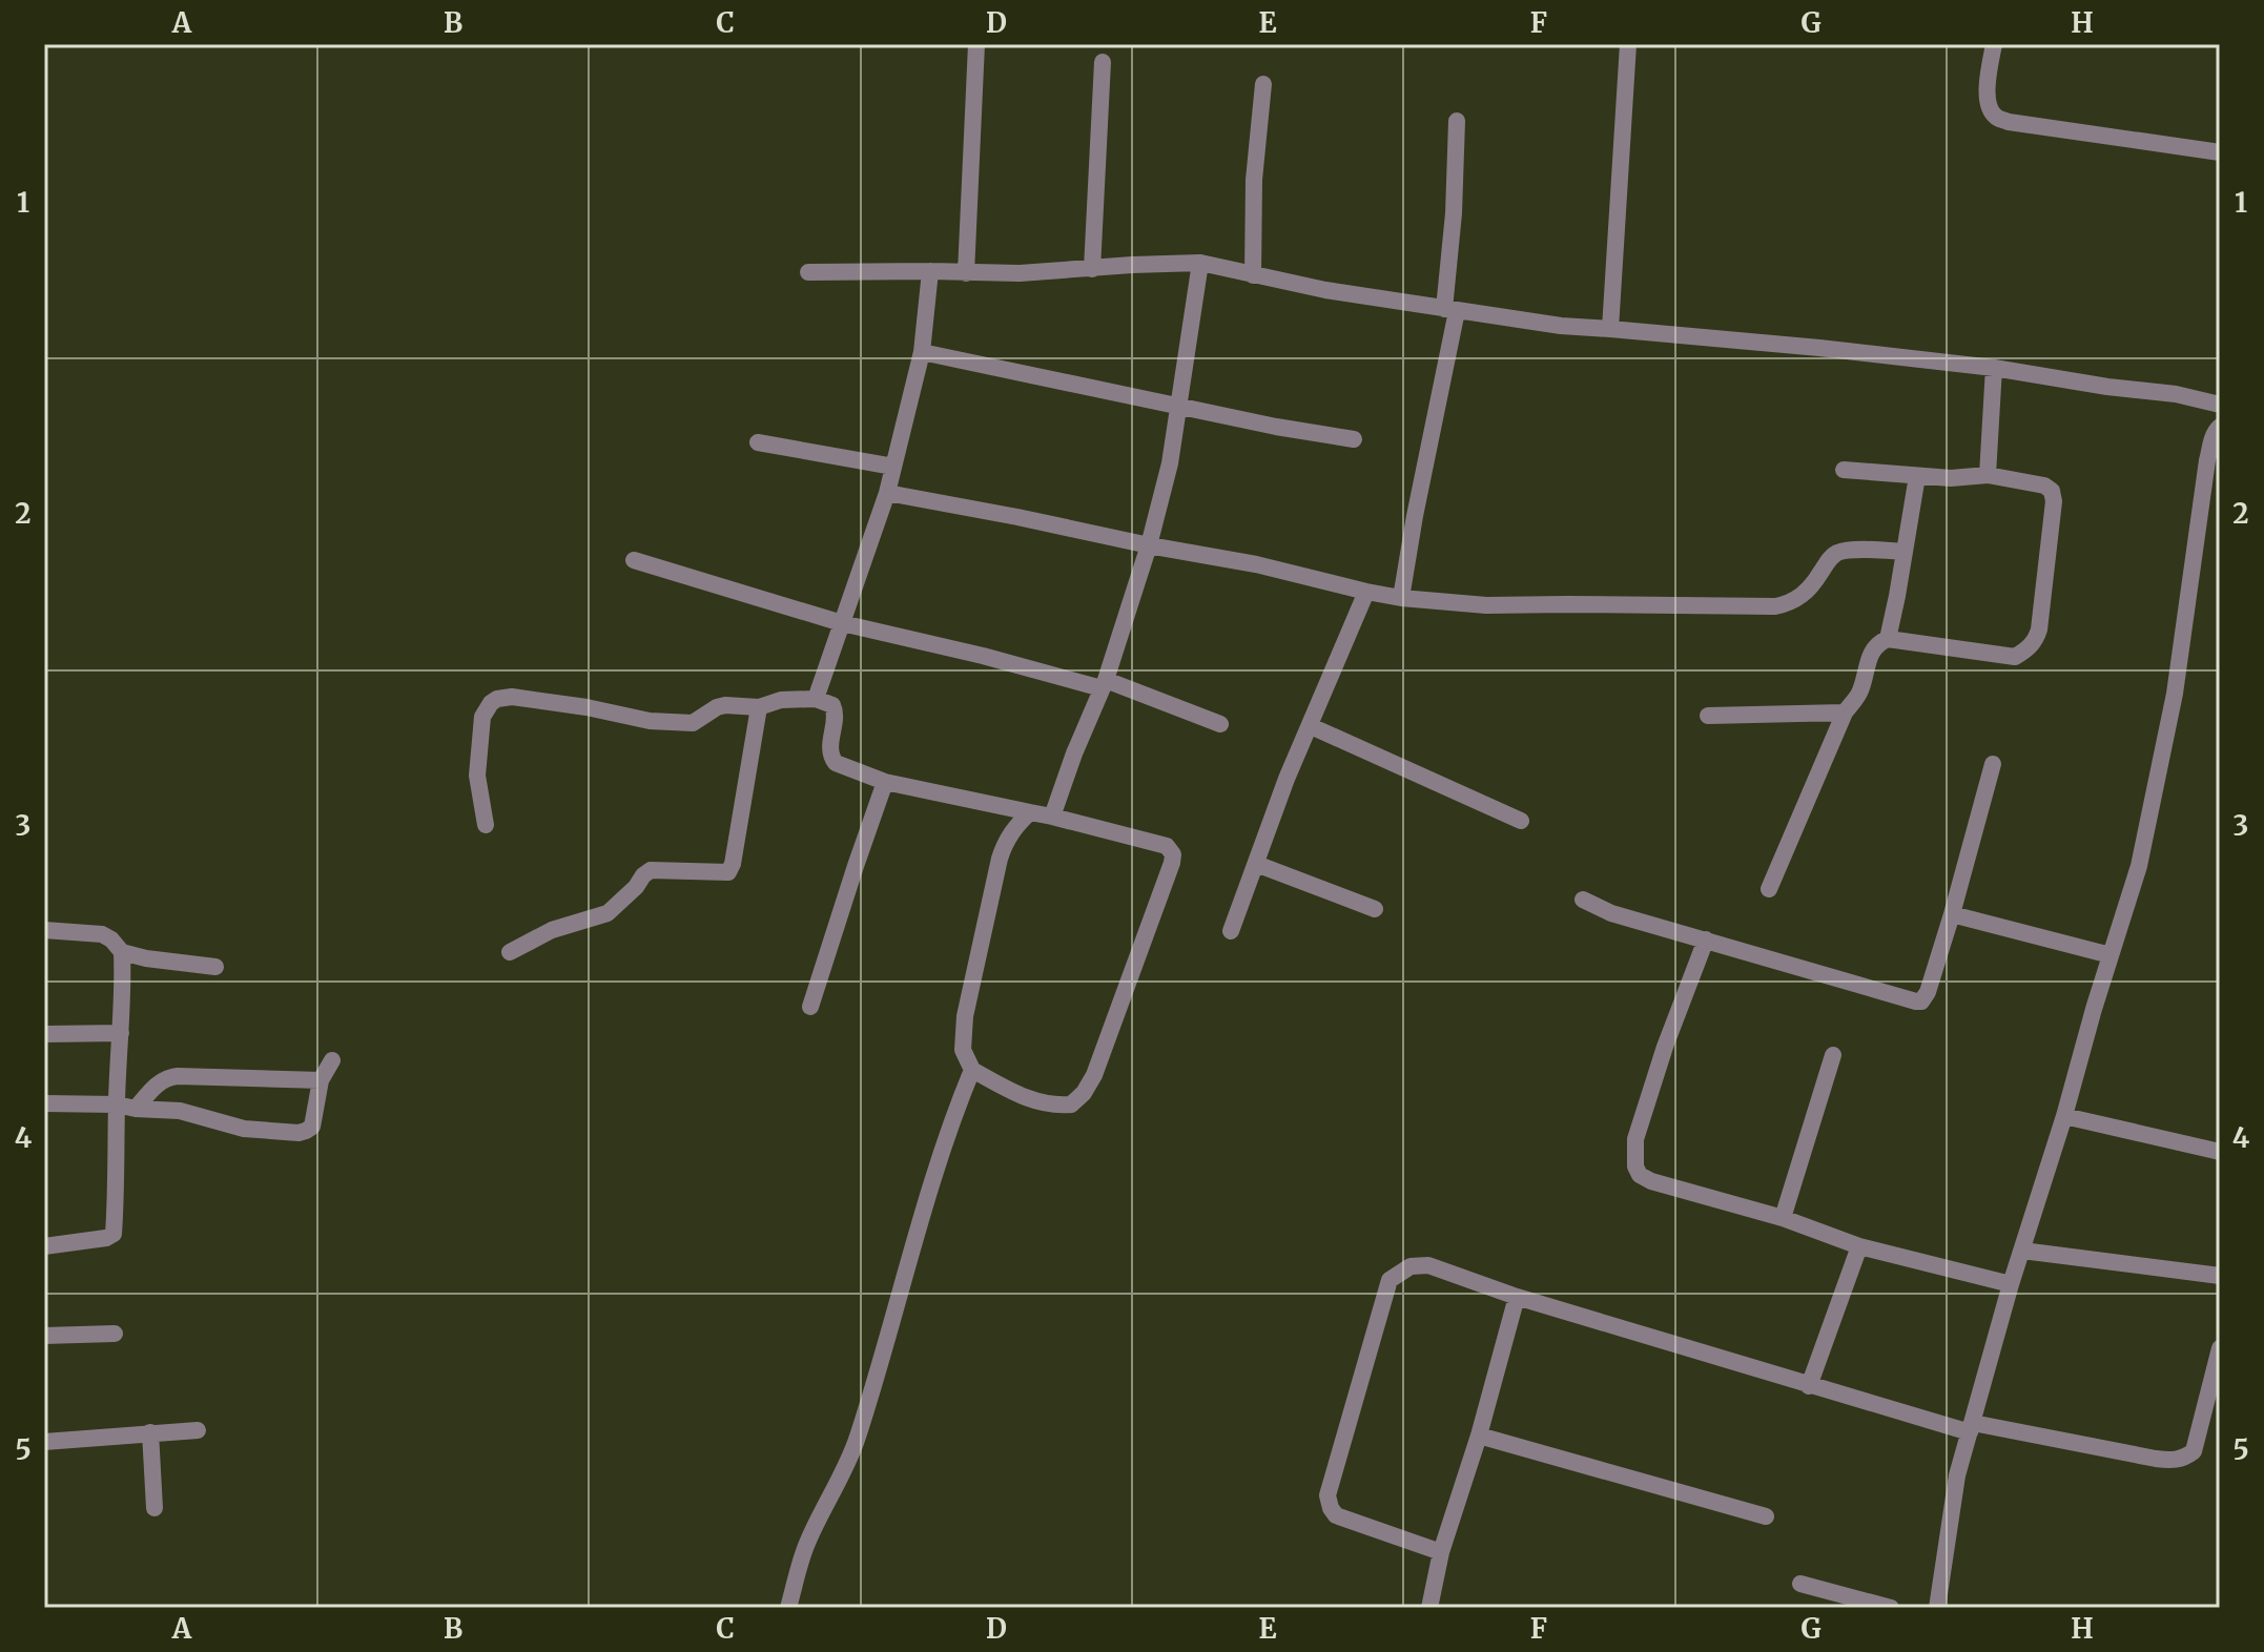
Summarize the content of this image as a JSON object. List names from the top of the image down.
{
  "grid": {
    "columns": [
      "A",
      "B",
      "C",
      "D",
      "E",
      "F",
      "G",
      "H"
    ],
    "rows": [
      "1",
      "2",
      "3",
      "4",
      "5"
    ]
  }
}
